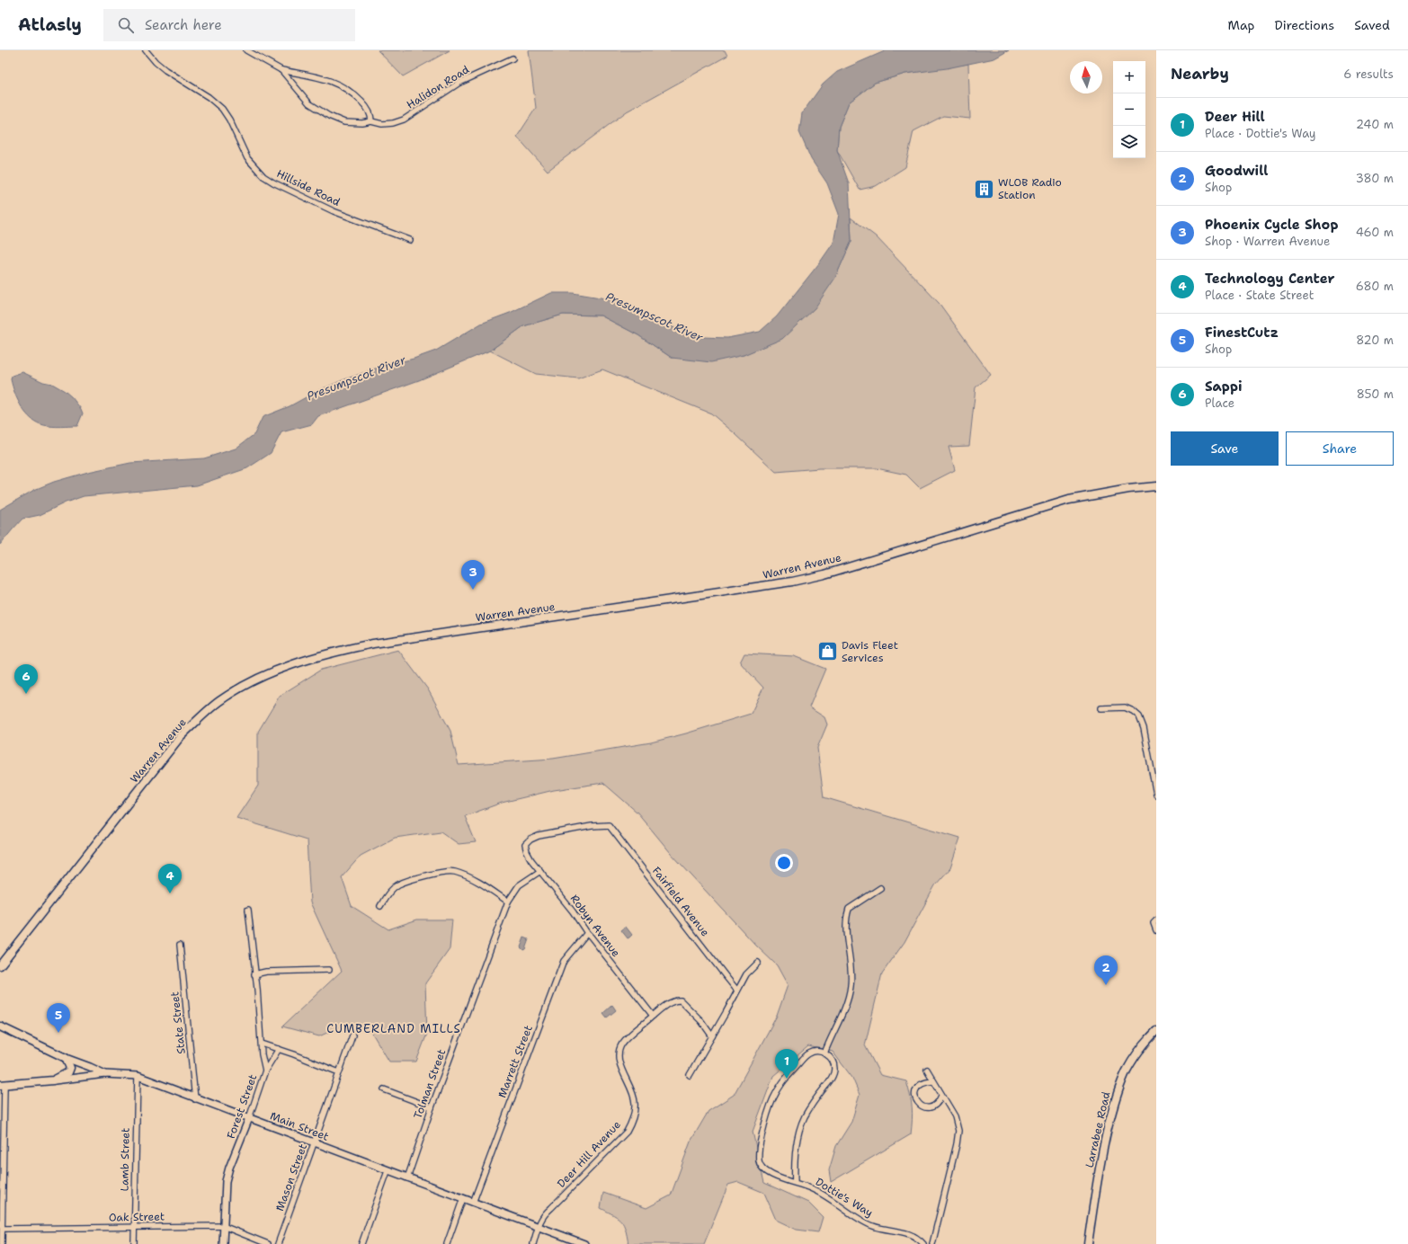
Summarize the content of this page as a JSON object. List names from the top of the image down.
{
  "streets": {
    "main road": [
      "Warren Avenue",
      "Forest Street",
      "Main Street",
      "Larrabee Road"
    ],
    "street": [
      "Halidon Road",
      "Hillside Road",
      "Fairfield Avenue",
      "Robyn Avenue",
      "State Street",
      "Marrett Street",
      "Tolman Street",
      "Deer Hill Avenue",
      "Lamb Street",
      "Mason Street",
      "Dottie's Way",
      "Oak Street"
    ]
  },
  "crossings": [
    ["Fairfield Avenue", "Robyn Avenue"],
    ["Robyn Avenue", "Marrett Street"],
    ["Robyn Avenue", "Tolman Street"],
    ["Robyn Avenue", "Deer Hill Avenue"],
    ["State Street", "Main Street"],
    ["Marrett Street", "Main Street"],
    ["Tolman Street", "Main Street"],
    ["Forest Street", "Main Street"],
    ["Forest Street", "Oak Street"],
    ["Main Street", "Deer Hill Avenue"],
    ["Main Street", "Lamb Street"],
    ["Main Street", "Mason Street"],
    ["Lamb Street", "Oak Street"]
  ],
  "districts": ["CUMBERLAND MILLS"],
  "water": ["Presumpscot River"],
  "places": {
    "building": ["WLOB Radio Station"],
    "shop": ["Davis Fleet Services"]
  },
  "north": "top",
  "page": {
    "header": "Atlasly",
    "search": "Search here",
    "nav": ["Map", "Directions", "Saved"],
    "heading": ["Nearby", "6 results"],
    "map_buttons": ["+", "−"],
    "list": [
      {
        "mark": "1",
        "name": "Deer Hill",
        "note": "Place · Dottie's Way",
        "value": "240 m"
      },
      {
        "mark": "2",
        "name": "Goodwill",
        "note": "Shop",
        "value": "380 m"
      },
      {
        "mark": "3",
        "name": "Phoenix Cycle Shop",
        "note": "Shop · Warren Avenue",
        "value": "460 m"
      },
      {
        "mark": "4",
        "name": "Technology Center",
        "note": "Place · State Street",
        "value": "680 m"
      },
      {
        "mark": "5",
        "name": "FinestCutz",
        "note": "Shop",
        "value": "820 m"
      },
      {
        "mark": "6",
        "name": "Sappi",
        "note": "Place",
        "value": "850 m"
      }
    ],
    "buttons": ["Save", "Share"],
    "pins": [
      "3",
      "6",
      "4",
      "2",
      "5",
      "1"
    ]
  }
}
